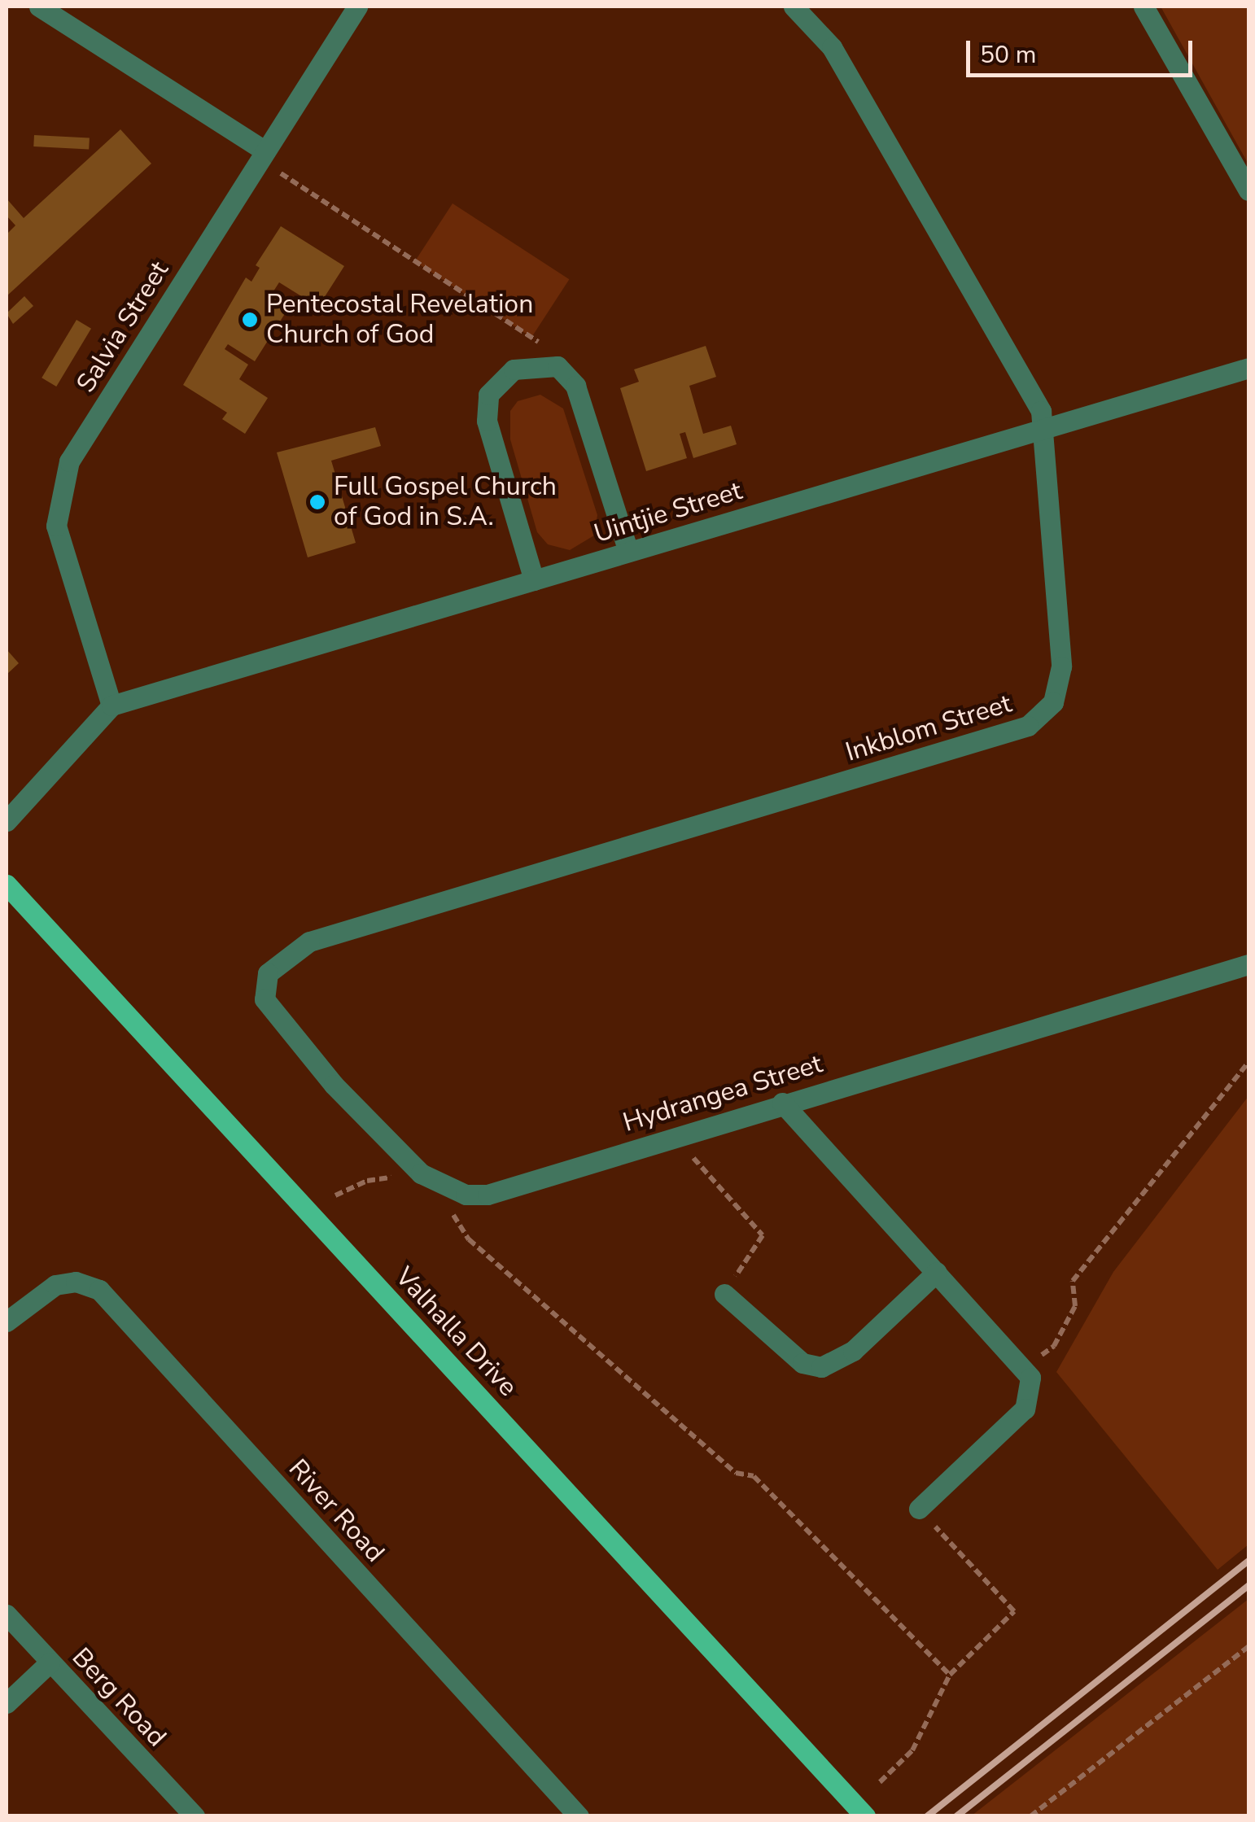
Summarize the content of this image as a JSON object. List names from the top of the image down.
{
  "streets": {
    "main road": ["Valhalla Drive"],
    "street": [
      "Salvia Street",
      "Uintjie Street",
      "Inkblom Street",
      "Hydrangea Street",
      "River Road",
      "Berg Road"
    ]
  },
  "crossings": [
    ["Salvia Street", "Uintjie Street"],
    ["Uintjie Street", "Inkblom Street"],
    ["Inkblom Street", "Hydrangea Street"]
  ],
  "places": ["Pentecostal Revelation Church of God", "Full Gospel Church of God in S.A."],
  "scale_bar": "50 m"
}
